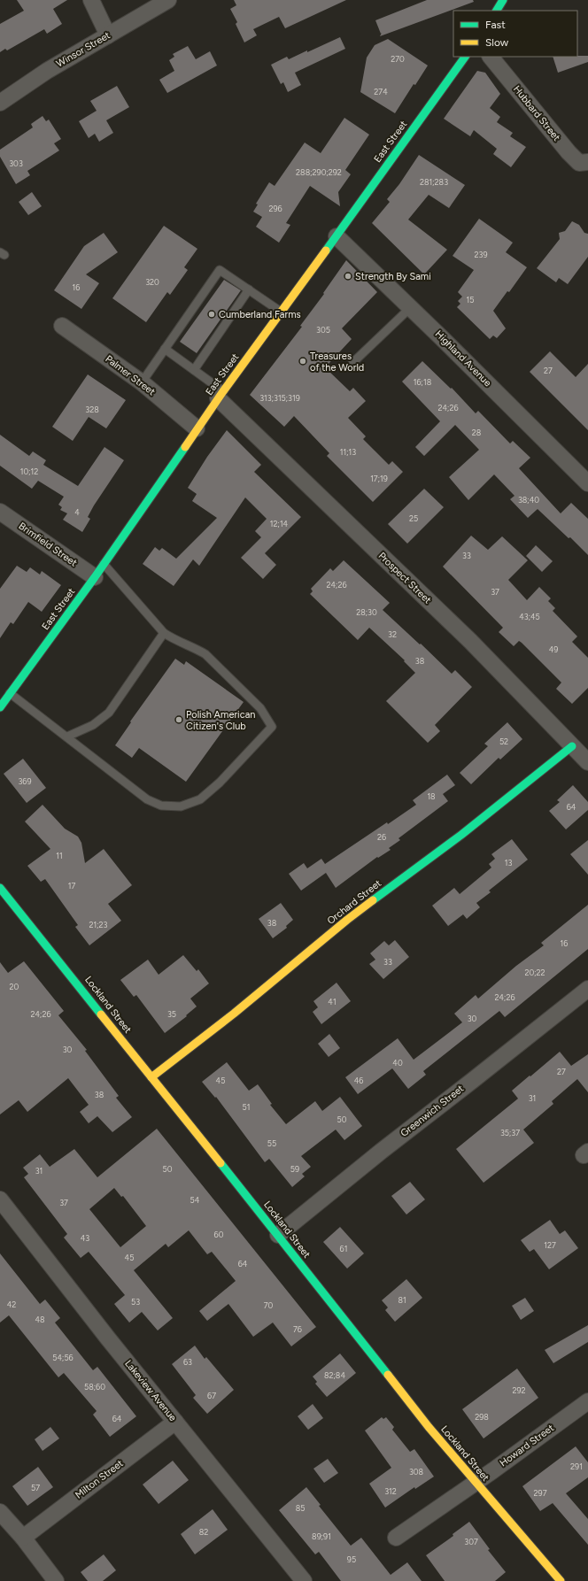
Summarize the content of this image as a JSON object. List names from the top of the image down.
{
  "streets": {
    "street": [
      "Winsor Street",
      "Hubbard Street",
      "East Street",
      "Highland Avenue",
      "Palmer Street",
      "Brimfield Street",
      "Prospect Street",
      "Orchard Street",
      "Lockland Street",
      "Greenwich Street",
      "Lakeview Avenue",
      "Howard Street",
      "Milton Street"
    ]
  },
  "crossings": [
    ["East Street", "Highland Avenue"],
    ["East Street", "Palmer Street"],
    ["East Street", "Brimfield Street"],
    ["East Street", "Prospect Street"],
    ["Prospect Street", "Orchard Street"],
    ["Orchard Street", "Lockland Street"],
    ["Lockland Street", "Greenwich Street"],
    ["Lockland Street", "Howard Street"],
    ["Lakeview Avenue", "Milton Street"]
  ],
  "places": [
    "Strength By Sami",
    "Cumberland Farms",
    "Treasures of the World",
    "Polish American Citizen's Club"
  ],
  "house_numbers": [
    "270",
    "274",
    "303",
    "288;290;292",
    "281;283",
    "296",
    "239",
    "320",
    "16",
    "15",
    "305",
    "27",
    "16;18",
    "313;315;319",
    "24;26",
    "328",
    "28",
    "11;13",
    "10;12",
    "17;19",
    "38;40",
    "4",
    "25",
    "12;14",
    "33",
    "24;26",
    "37",
    "28;30",
    "43;45",
    "32",
    "49",
    "38",
    "52",
    "369",
    "18",
    "64",
    "26",
    "11",
    "13",
    "17",
    "38",
    "21;23",
    "16",
    "33",
    "20;22",
    "20",
    "24;26",
    "41",
    "24;26",
    "35",
    "30",
    "30",
    "40",
    "27",
    "45",
    "46",
    "38",
    "31",
    "51",
    "50",
    "35;37",
    "55",
    "50",
    "59",
    "31",
    "54",
    "37",
    "60",
    "43",
    "127",
    "61",
    "45",
    "64",
    "81",
    "53",
    "42",
    "70",
    "48",
    "76",
    "54;56",
    "63",
    "82;84",
    "58;60",
    "292",
    "67",
    "298",
    "64",
    "291",
    "308",
    "57",
    "312",
    "297",
    "85",
    "82",
    "89;91",
    "307",
    "95"
  ],
  "legend": ["Fast", "Slow"]
}
